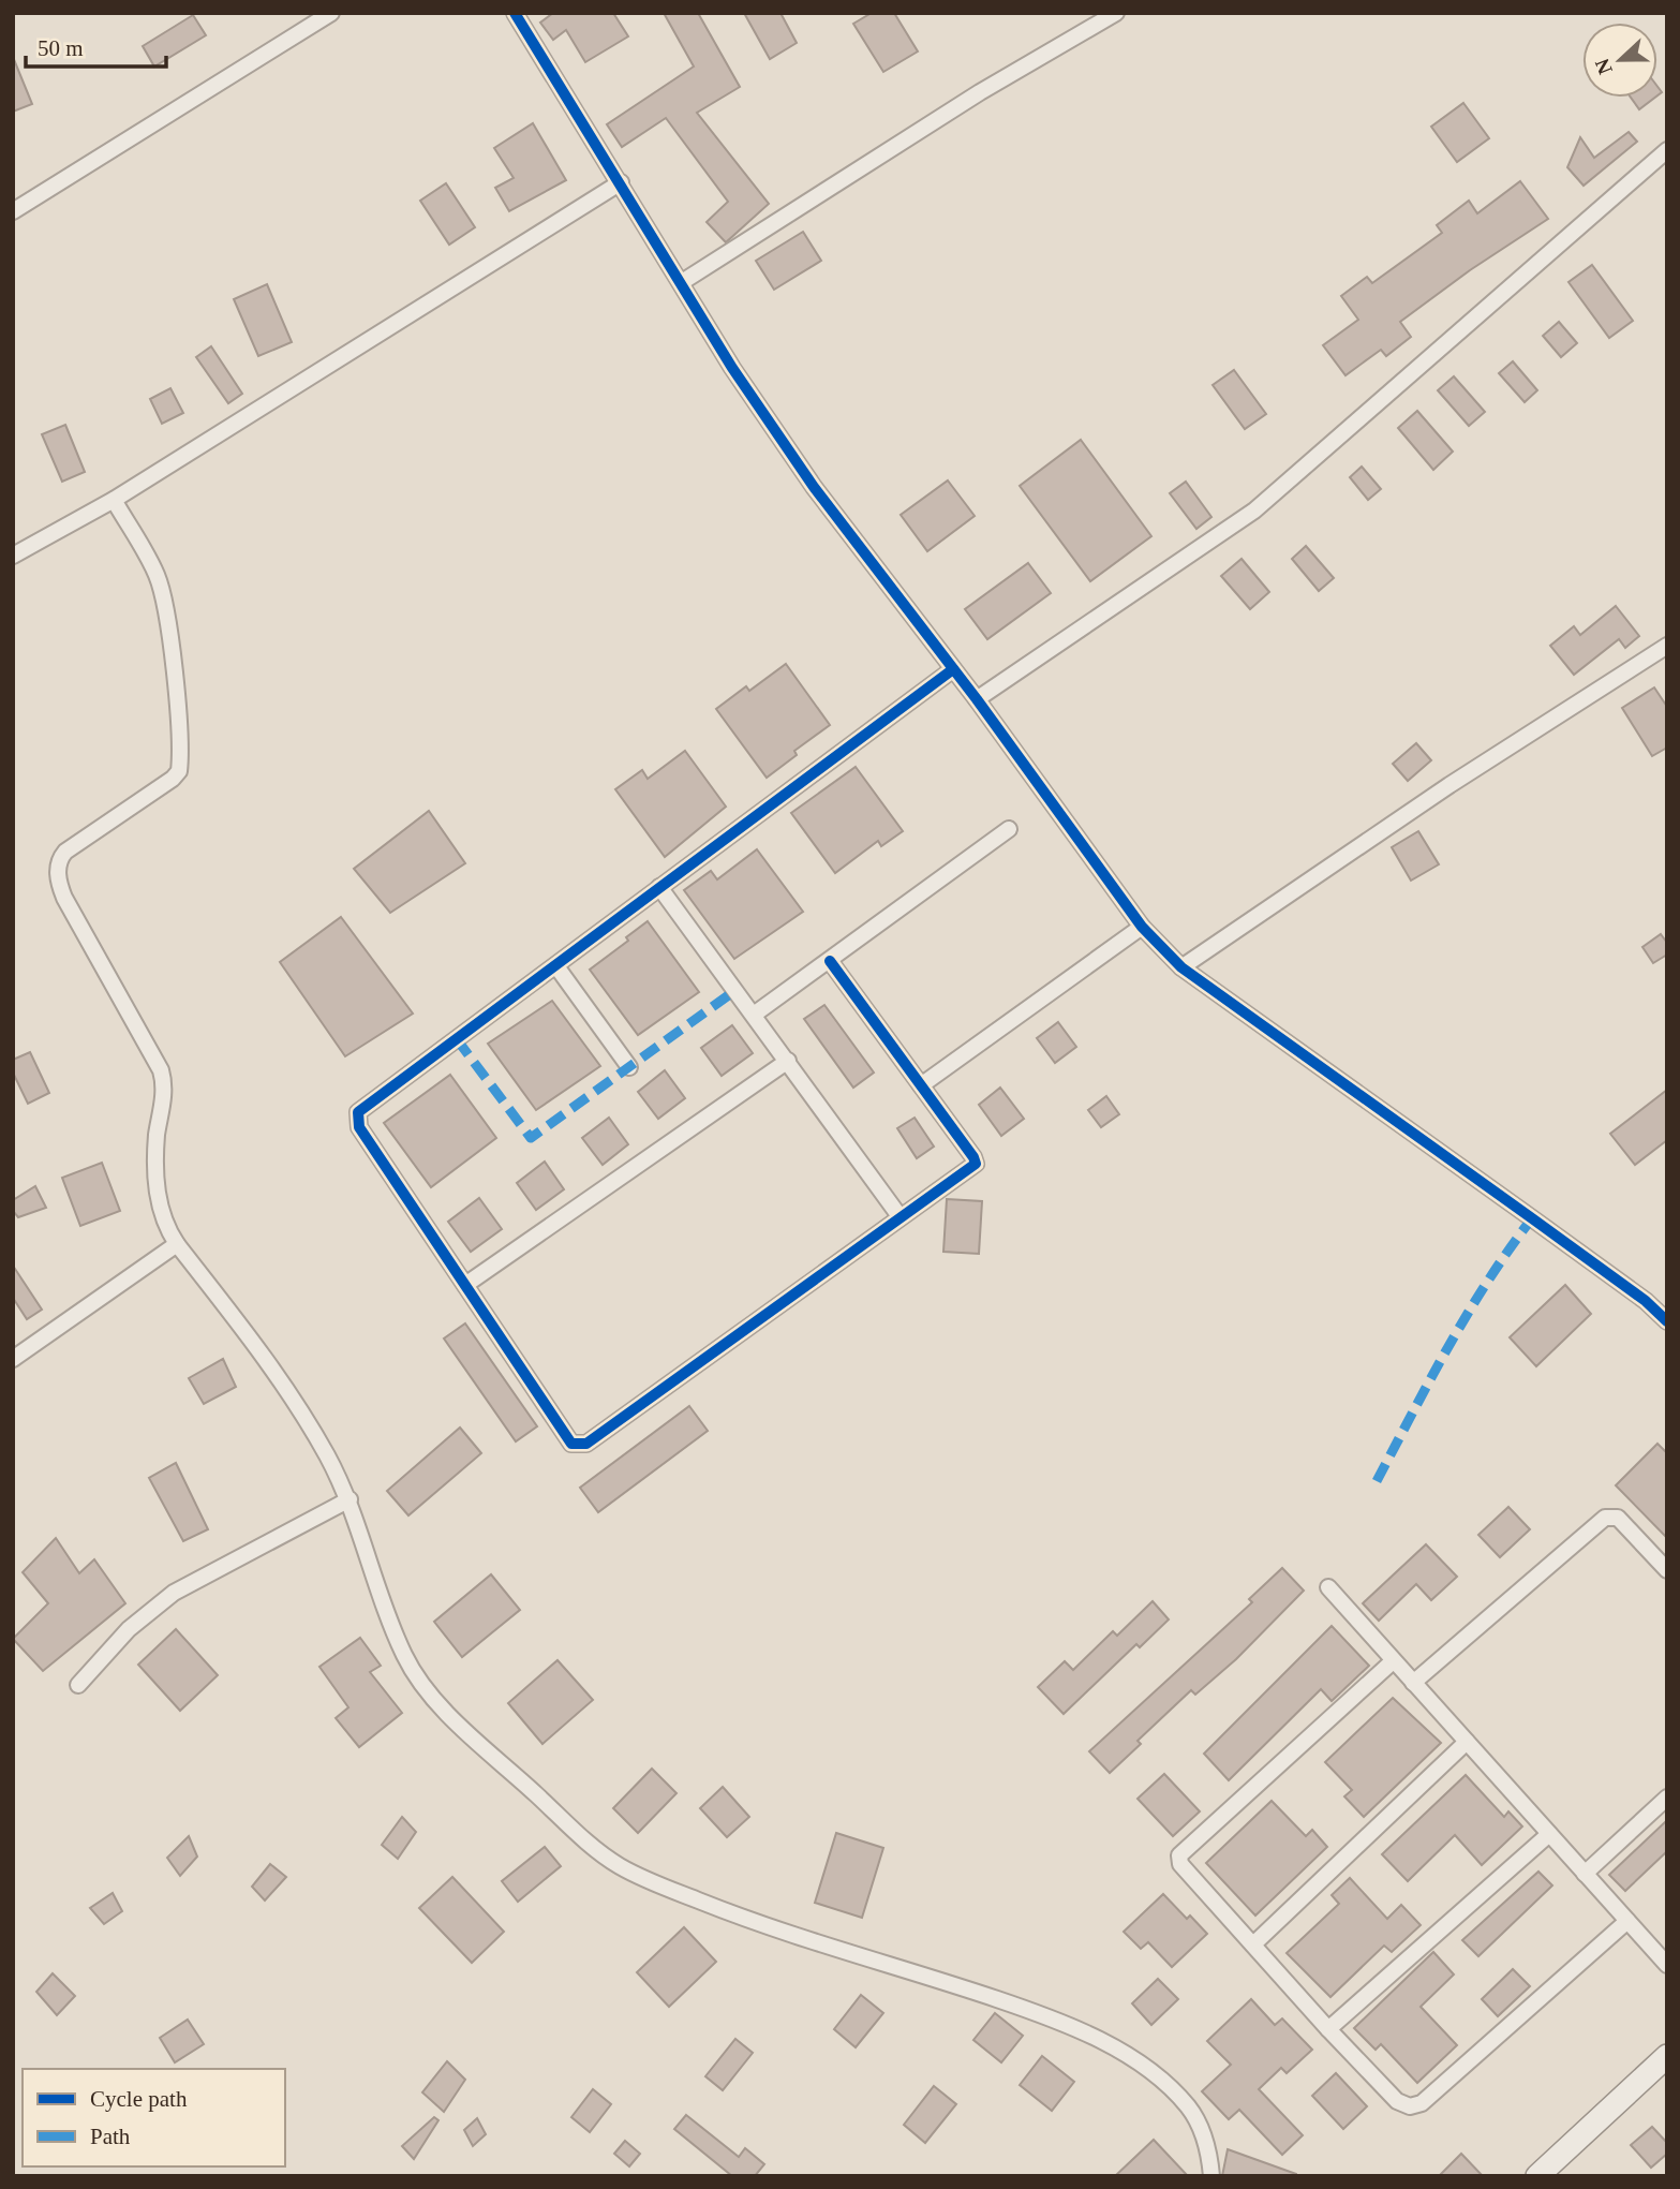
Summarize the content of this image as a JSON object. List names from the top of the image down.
{
  "legend": ["Cycle path", "Path"],
  "scale_bar": "50 m",
  "north": "left"
}
